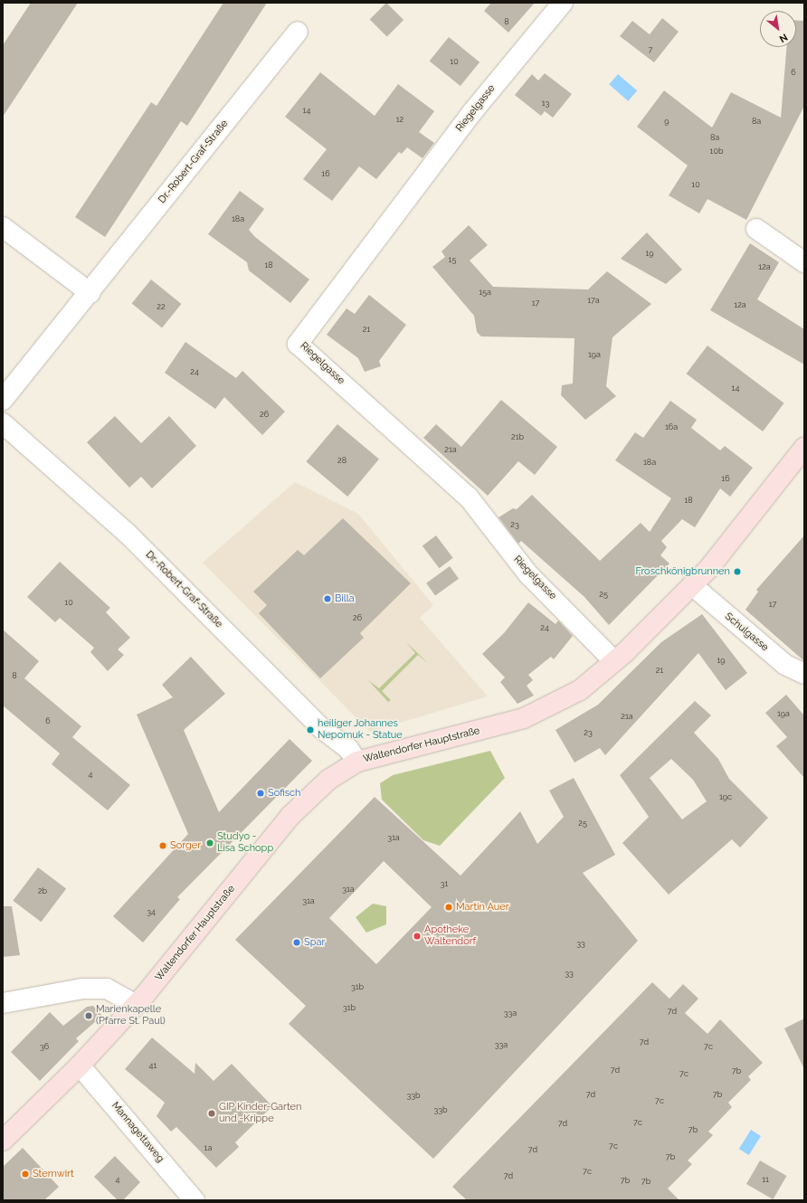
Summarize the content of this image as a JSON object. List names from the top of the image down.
{
  "streets": {
    "main road": ["Waltendorfer Hauptstraße"],
    "street": [
      "Riegelgasse",
      "Dr.-Robert-Graf-Straße",
      "Schulgasse",
      "Mannagettaweg"
    ]
  },
  "crossings": [
    ["Riegelgasse", "Waltendorfer Hauptstraße"],
    ["Dr.-Robert-Graf-Straße", "Waltendorfer Hauptstraße"],
    ["Schulgasse", "Waltendorfer Hauptstraße"],
    ["Waltendorfer Hauptstraße", "Mannagettaweg"]
  ],
  "places": [
    "Froschkönigbrunnen",
    "Billa",
    "heiliger Johannes Nepomuk - Statue",
    "Sofisch",
    "Studyo - Lisa Schopp",
    "Sorger",
    "Martin Auer",
    "Apotheke Waltendorf",
    "Spar",
    "Marienkapelle (Pfarre St. Paul)",
    "GIP Kinder-Garten und -Krippe",
    "Sternwirt"
  ],
  "house_numbers": [
    "8",
    "7",
    "10",
    "6",
    "13",
    "14",
    "12",
    "9",
    "8a",
    "8a",
    "10b",
    "16",
    "10",
    "18a",
    "19",
    "15",
    "18",
    "12a",
    "15a",
    "17a",
    "17",
    "12a",
    "22",
    "21",
    "19a",
    "24",
    "14",
    "26",
    "16a",
    "21b",
    "21a",
    "28",
    "18a",
    "16",
    "18",
    "23",
    "25",
    "10",
    "17",
    "26",
    "24",
    "19",
    "21",
    "8",
    "19a",
    "21a",
    "6",
    "23",
    "4",
    "19c",
    "25",
    "31a",
    "31",
    "31a",
    "2b",
    "31a",
    "34",
    "33",
    "33",
    "31b",
    "31b",
    "7d",
    "33a",
    "7d",
    "33a",
    "36",
    "7c",
    "41",
    "7d",
    "7b",
    "7c",
    "7d",
    "7b",
    "33b",
    "7c",
    "33b",
    "7c",
    "7d",
    "7b",
    "7c",
    "1a",
    "7d",
    "7b",
    "7c",
    "7d",
    "4",
    "11",
    "7b",
    "7b"
  ],
  "north": "bottom right"
}
